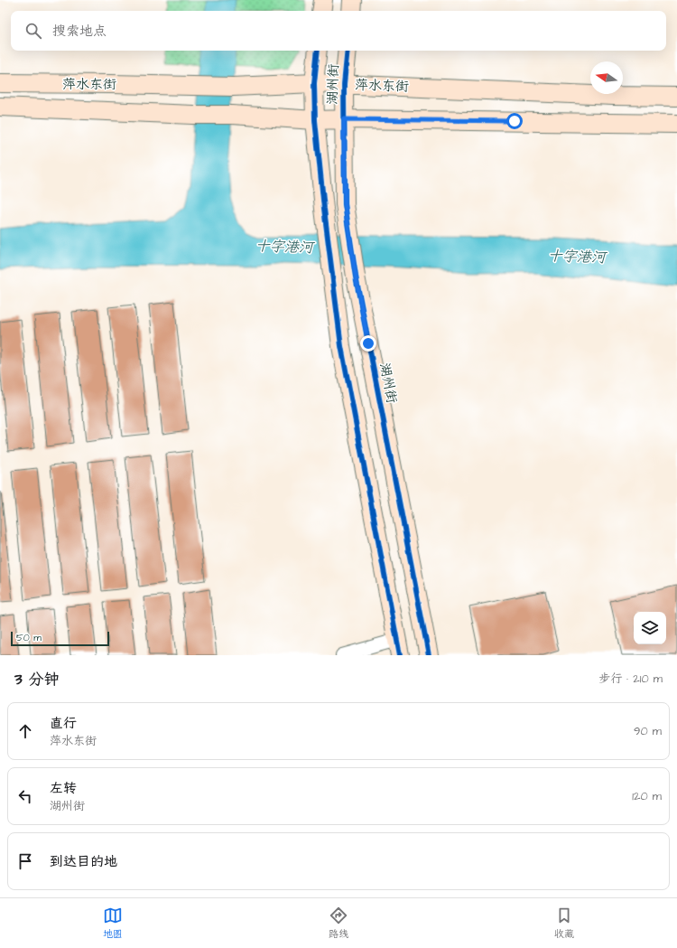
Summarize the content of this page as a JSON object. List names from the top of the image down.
{
  "streets": {
    "main road": ["萍水东街", "湖州街"]
  },
  "crossings": [
    ["萍水东街", "湖州街"]
  ],
  "water": ["十字港河"],
  "scale_bar": "50 m",
  "north": "left",
  "page": {
    "search": "搜索地点",
    "scale": "50 m",
    "heading": ["3 分钟", "步行 · 210 m"],
    "list": [
      ["直行", "萍水东街", "90 m"],
      ["左转", "湖州街", "120 m"],
      "到达目的地"
    ],
    "nav": ["地图", "路线", "收藏"]
  }
}
